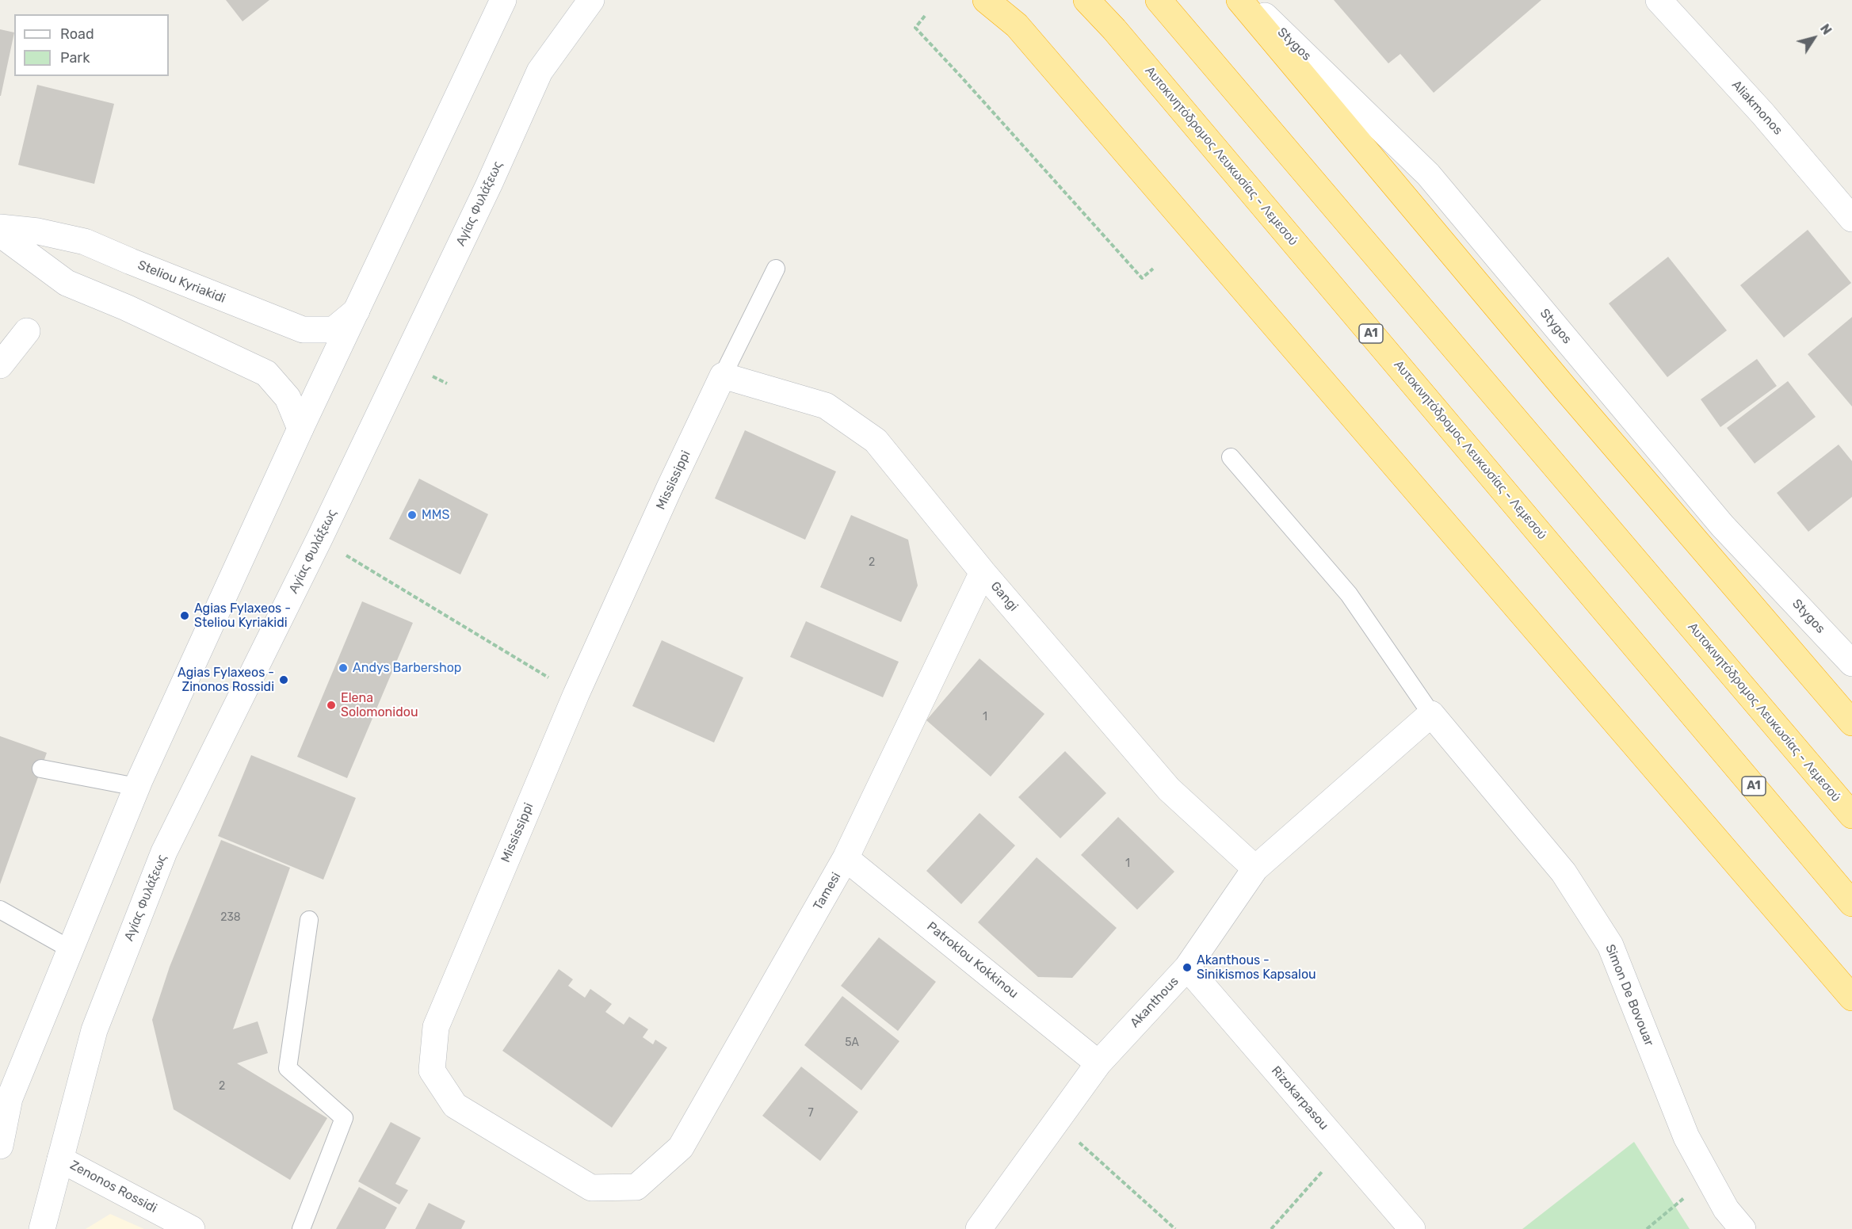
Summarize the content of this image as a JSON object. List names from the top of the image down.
{
  "streets": {
    "highway": ["Αυτοκινητόδρομος Λευκωσίας - Λεμεσού", "A1"],
    "street": [
      "Stygos",
      "Aliakmonos",
      "Αγίας Φυλάξεως",
      "Steliou Kyriakidi",
      "Mississippi",
      "Gangi",
      "Tamesi",
      "Patroklou Kokkinou",
      "Simon De Bovouar",
      "Akanthous",
      "Rizokarpasou",
      "Zenonos Rossidi"
    ]
  },
  "crossings": [
    ["Αγίας Φυλάξεως", "Zenonos Rossidi"],
    ["Mississippi", "Gangi"],
    ["Mississippi", "Tamesi"],
    ["Gangi", "Tamesi"],
    ["Gangi", "Akanthous"],
    ["Tamesi", "Patroklou Kokkinou"],
    ["Patroklou Kokkinou", "Akanthous"],
    ["Simon De Bovouar", "Akanthous"],
    ["Akanthous", "Rizokarpasou"]
  ],
  "places": [
    "MMS",
    "Agias Fylaxeos - Steliou Kyriakidi",
    "Andys Barbershop",
    "Agias Fylaxeos - Zinonos Rossidi",
    "Elena Solomonidou",
    "Akanthous - Sinikismos Kapsalou"
  ],
  "house_numbers": [
    "2",
    "1",
    "1",
    "238",
    "5A",
    "2",
    "7"
  ],
  "legend": ["Road", "Park"],
  "north": "top right"
}
